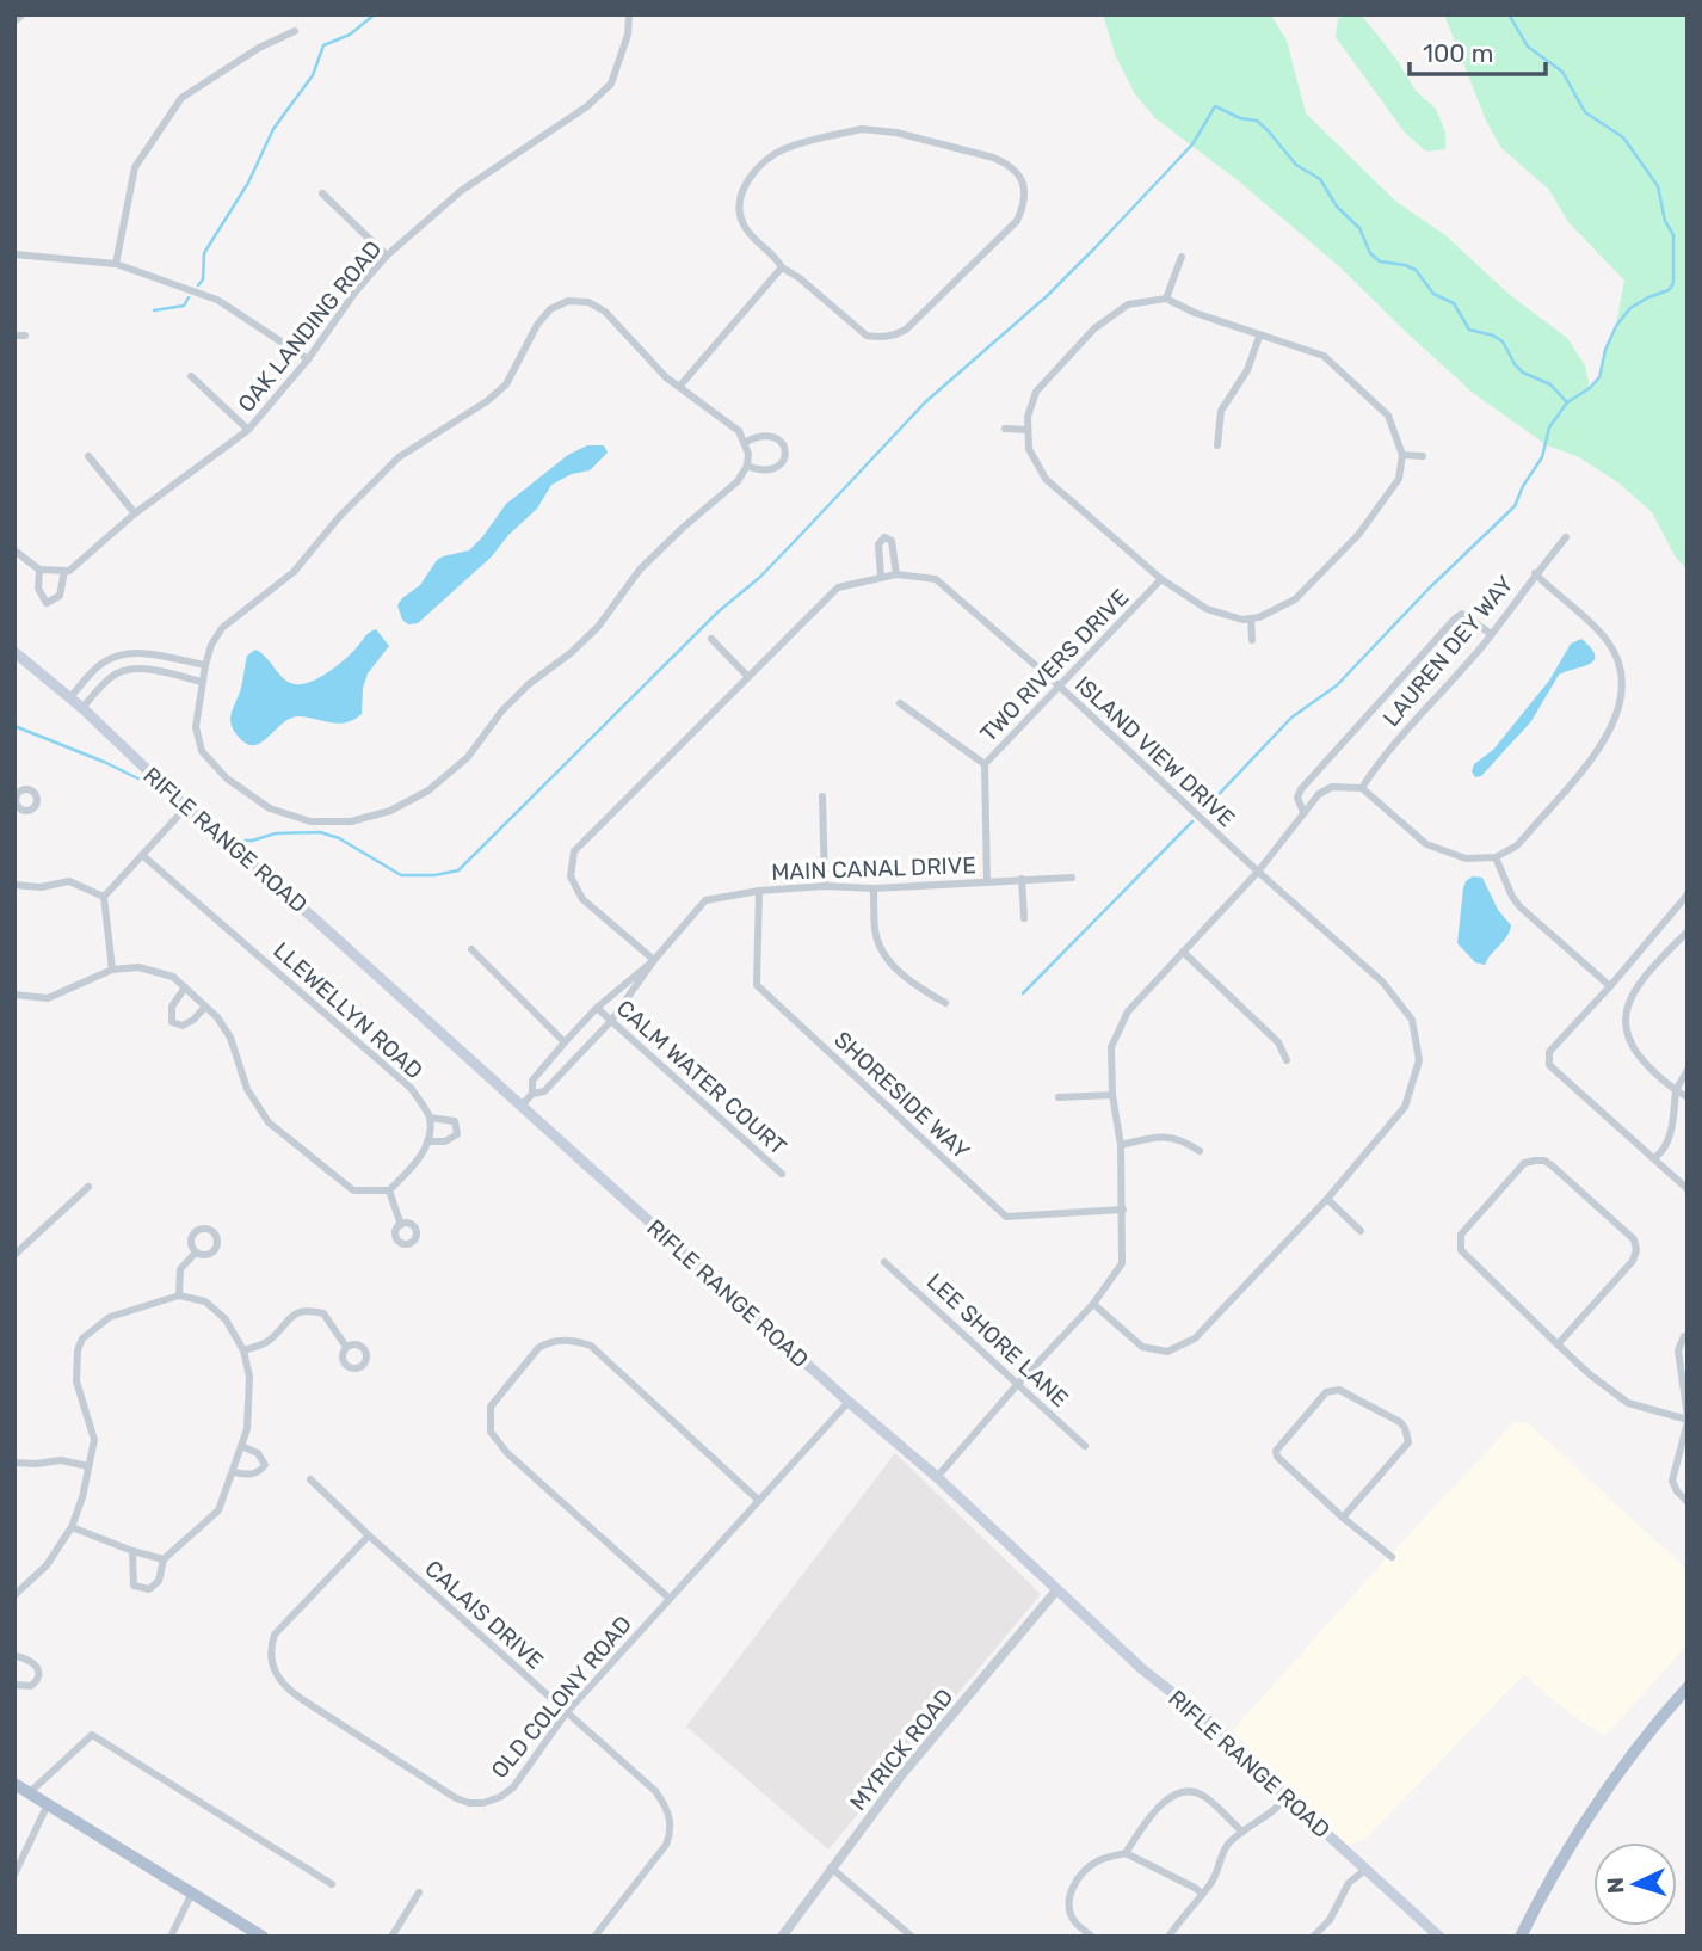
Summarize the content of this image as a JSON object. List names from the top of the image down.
{
  "streets": {
    "main road": ["RIFLE RANGE ROAD"],
    "street": [
      "OAK LANDING ROAD",
      "LAUREN DEY WAY",
      "TWO RIVERS DRIVE",
      "ISLAND VIEW DRIVE",
      "MAIN CANAL DRIVE",
      "LLEWELLYN ROAD",
      "CALM WATER COURT",
      "SHORESIDE WAY",
      "LEE SHORE LANE",
      "CALAIS DRIVE",
      "OLD COLONY ROAD",
      "MYRICK ROAD"
    ]
  },
  "crossings": [
    ["TWO RIVERS DRIVE", "ISLAND VIEW DRIVE"],
    ["TWO RIVERS DRIVE", "MAIN CANAL DRIVE"],
    ["ISLAND VIEW DRIVE", "MAIN CANAL DRIVE"],
    ["RIFLE RANGE ROAD", "MAIN CANAL DRIVE"],
    ["RIFLE RANGE ROAD", "OLD COLONY ROAD"],
    ["RIFLE RANGE ROAD", "MYRICK ROAD"],
    ["MAIN CANAL DRIVE", "CALM WATER COURT"],
    ["MAIN CANAL DRIVE", "SHORESIDE WAY"],
    ["CALAIS DRIVE", "OLD COLONY ROAD"]
  ],
  "scale_bar": "100 m",
  "north": "left"
}
